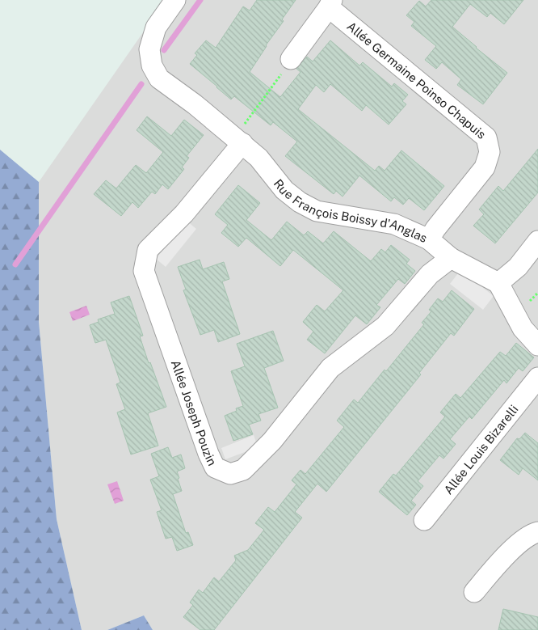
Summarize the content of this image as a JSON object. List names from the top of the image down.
{
  "streets": {
    "street": [
      "Allée Germaine Poinso Chapuis",
      "Rue François Boissy d'Anglas",
      "Allée Joseph Pouzin",
      "Allée Louis Bizarelli"
    ]
  },
  "crossings": [
    ["Allée Germaine Poinso Chapuis", "Rue François Boissy d'Anglas"],
    ["Rue François Boissy d'Anglas", "Allée Joseph Pouzin"]
  ]
}
